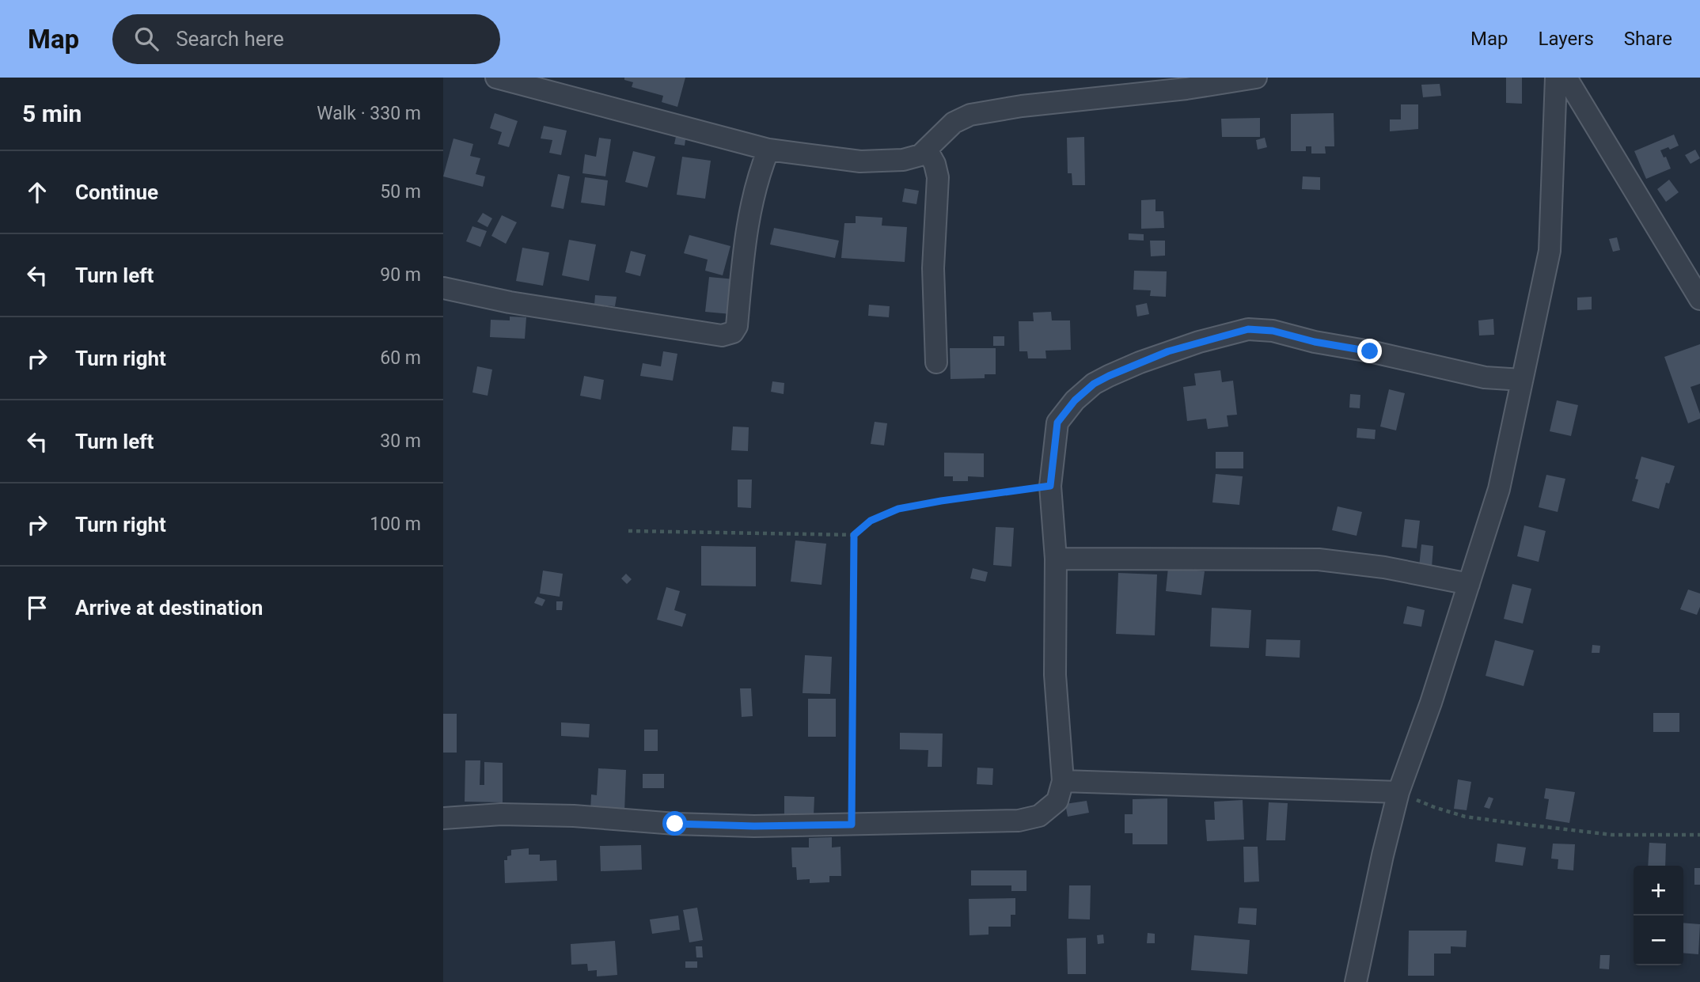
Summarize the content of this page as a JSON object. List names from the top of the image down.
{
  "page": {
    "header": "Map",
    "search": "Search here",
    "nav": ["Map", "Layers", "Share"],
    "heading": ["5 min", "Walk · 330 m"],
    "list": [
      ["Continue", "50 m"],
      ["Turn left", "90 m"],
      ["Turn right", "60 m"],
      ["Turn left", "30 m"],
      ["Turn right", "100 m"],
      "Arrive at destination"
    ],
    "map_buttons": ["+", "−"]
  }
}
